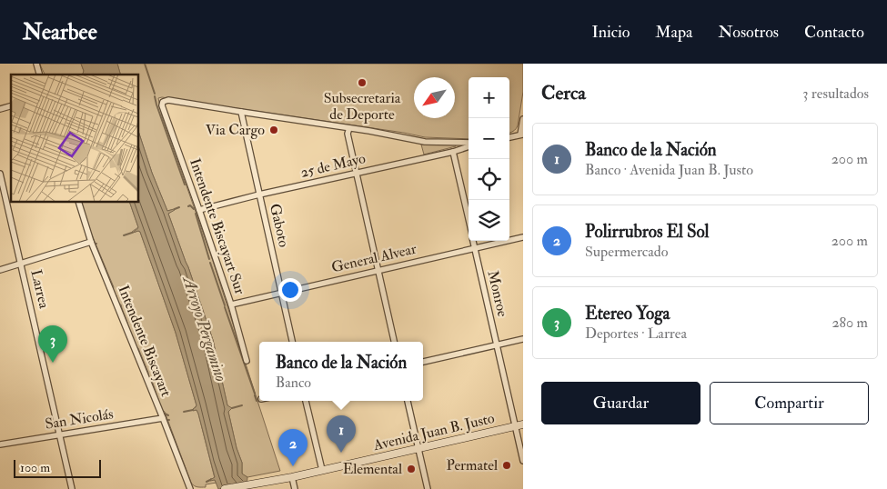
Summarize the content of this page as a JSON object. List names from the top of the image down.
{
  "streets": {
    "main road": ["Avenida Juan B. Justo"],
    "street": [
      "25 de Mayo",
      "Gaboto",
      "Intendente Biscayart Sur",
      "General Alvear",
      "Larrea",
      "Monroe",
      "Intendente Biscayart",
      "San Nicolás"
    ]
  },
  "crossings": [
    ["25 de Mayo", "Gaboto"],
    ["25 de Mayo", "Intendente Biscayart Sur"],
    ["25 de Mayo", "Monroe"],
    ["Gaboto", "Intendente Biscayart Sur"],
    ["Gaboto", "General Alvear"],
    ["Intendente Biscayart Sur", "General Alvear"],
    ["General Alvear", "Monroe"],
    ["Larrea", "San Nicolás"],
    ["Monroe", "Avenida Juan B. Justo"],
    ["Intendente Biscayart", "San Nicolás"]
  ],
  "water": ["Arroyo Pergamino"],
  "places": [
    "Subsecretaria de Deporte",
    "Via Cargo",
    "Permatel",
    "Elemental"
  ],
  "scale_bar": "100 m",
  "north": "bottom left",
  "page": {
    "header": "Nearbee",
    "nav": [
      "Inicio",
      "Mapa",
      "Nosotros",
      "Contacto"
    ],
    "heading": ["Cerca", "3 resultados"],
    "map_buttons": ["+", "−"],
    "list": [
      {
        "mark": "1",
        "name": "Banco de la Nación",
        "note": "Banco · Avenida Juan B. Justo",
        "value": "200 m"
      },
      {
        "mark": "2",
        "name": "Polirrubros El Sol",
        "note": "Supermercado",
        "value": "200 m"
      },
      {
        "mark": "3",
        "name": "Etereo Yoga",
        "note": "Deportes · Larrea",
        "value": "280 m"
      }
    ],
    "pins": ["3", "1", "2"],
    "popup": ["Banco de la Nación", "Banco"],
    "buttons": ["Guardar", "Compartir"],
    "scale": "100 m"
  }
}
